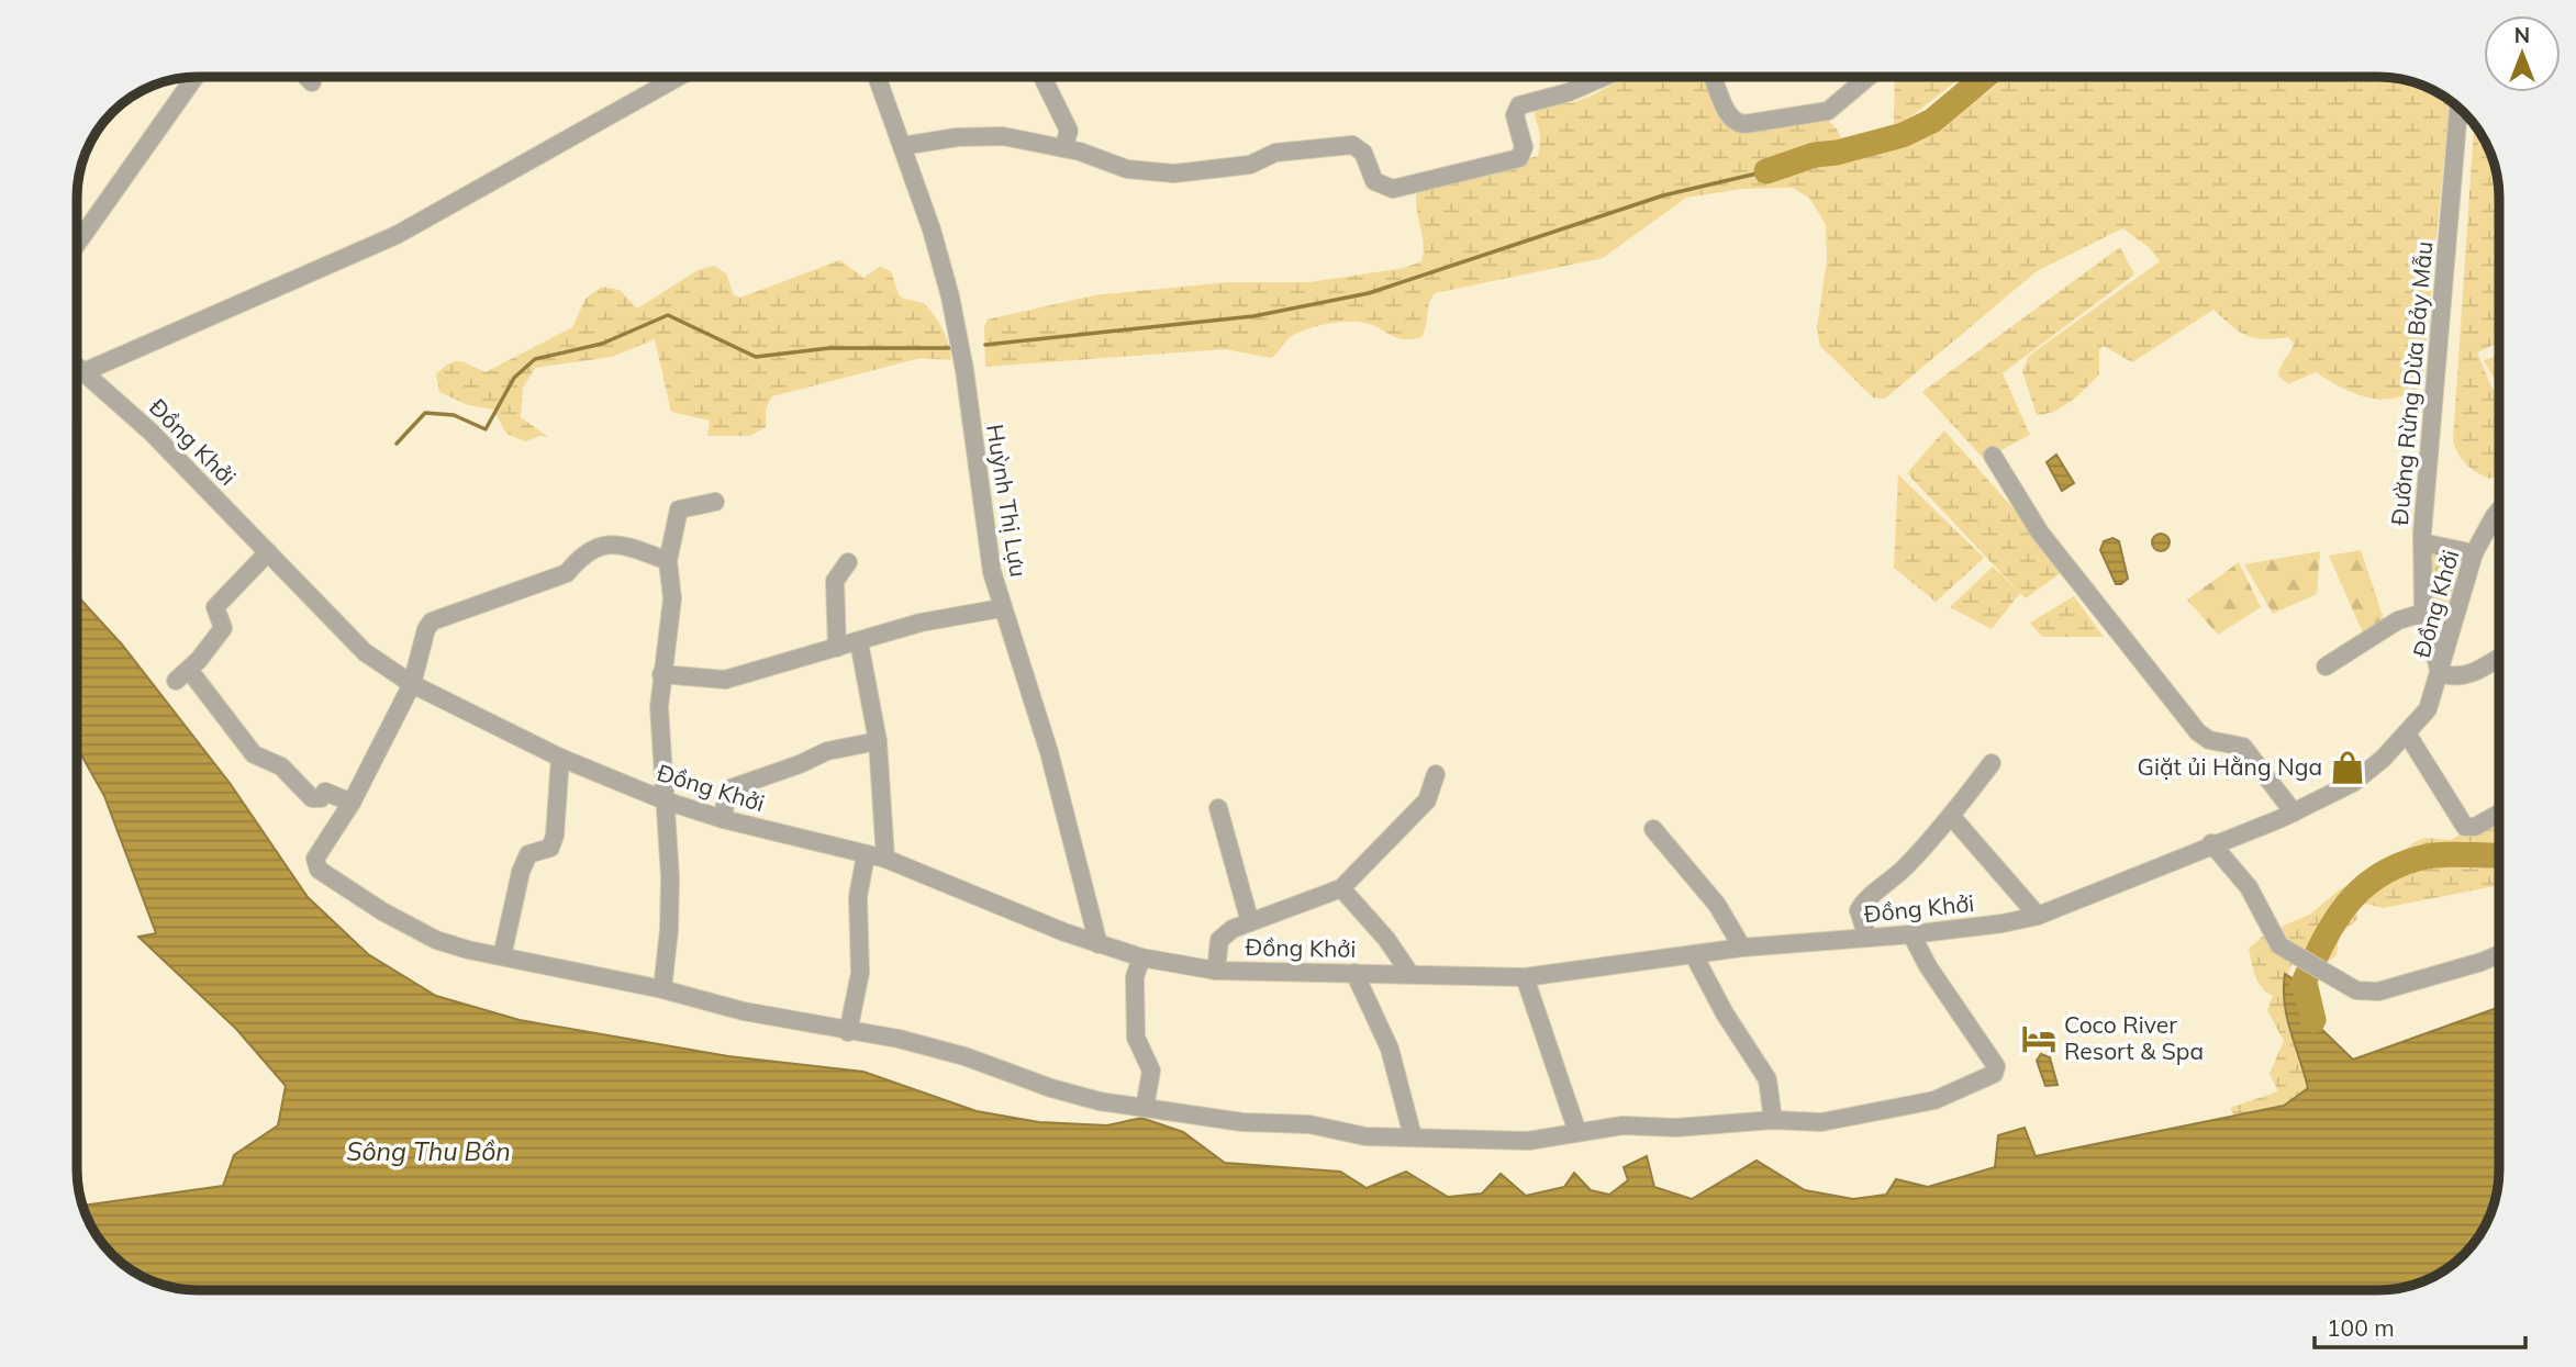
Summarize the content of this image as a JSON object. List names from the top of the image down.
{
  "streets": {
    "street": ["Đường Rừng Dừa Bảy Mẫu", "Đồng Khởi", "Huỳnh Thị Lựu"]
  },
  "crossings": [
    ["Đường Rừng Dừa Bảy Mẫu", "Đồng Khởi"],
    ["Đồng Khởi", "Huỳnh Thị Lựu"]
  ],
  "water": ["Sông Thu Bồn"],
  "places": {
    "shop": ["Giặt ủi Hằng Nga"],
    "hotel": ["Coco River Resort & Spa"]
  },
  "scale_bar": "100 m",
  "north": "top"
}
